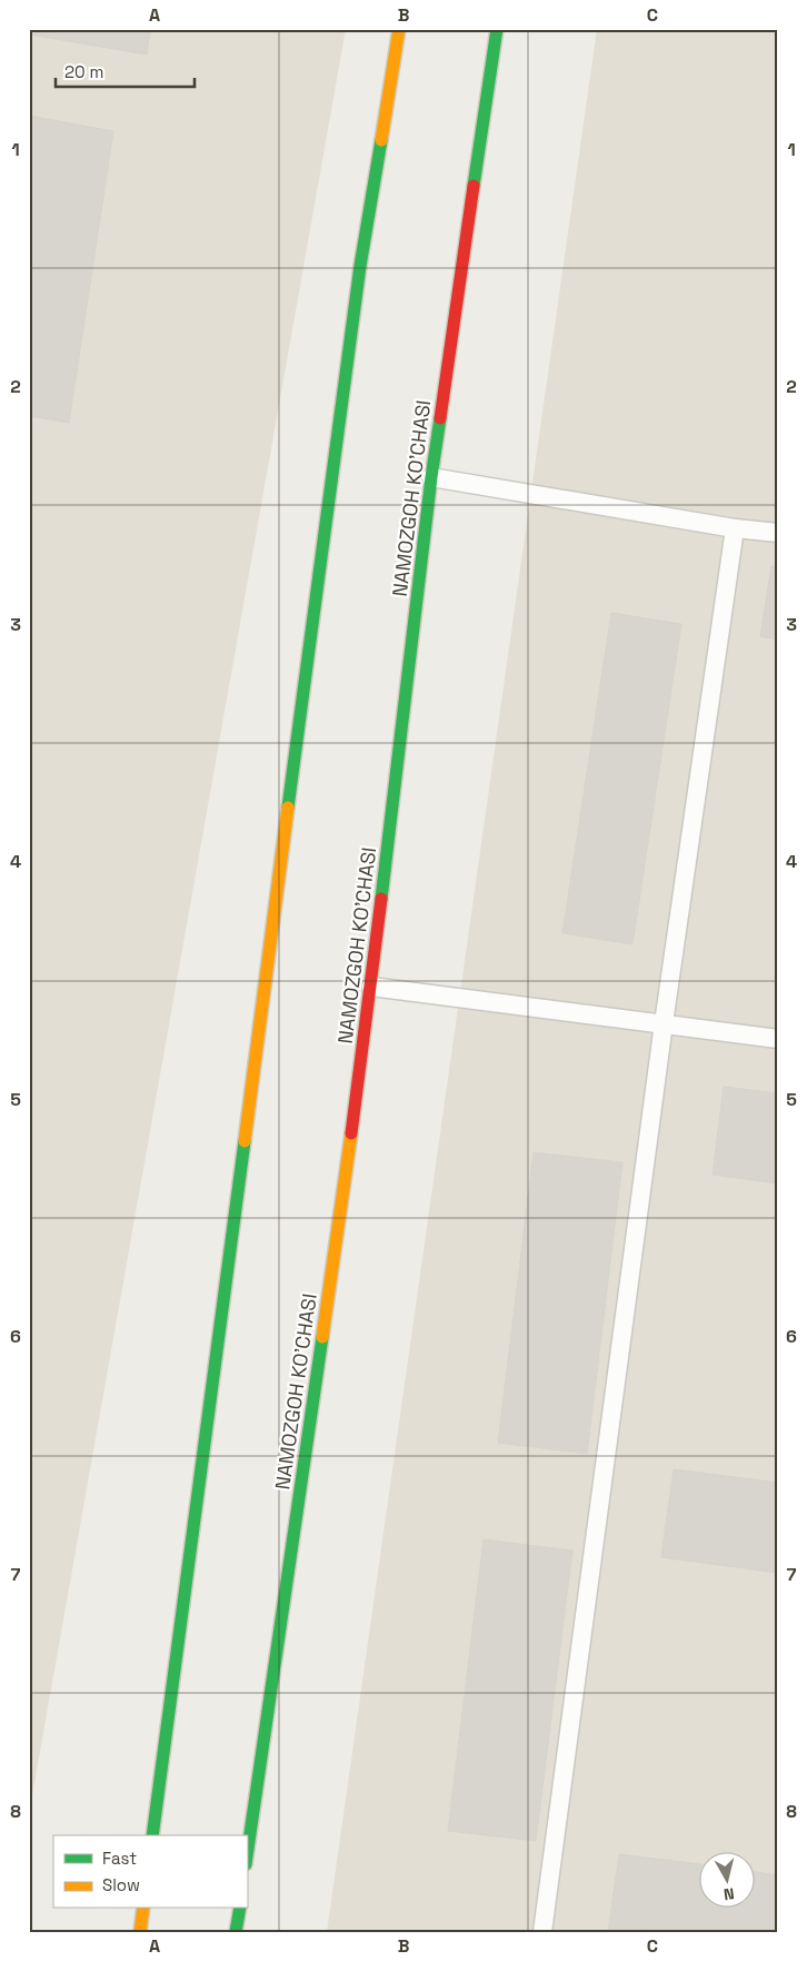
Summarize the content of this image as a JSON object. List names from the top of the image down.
{
  "streets": {
    "main road": ["NAMOZGOH KO'CHASI"]
  },
  "legend": ["Fast", "Slow"],
  "scale_bar": "20 m",
  "north": "bottom",
  "grid": {
    "columns": ["A", "B", "C"],
    "rows": [
      "1",
      "2",
      "3",
      "4",
      "5",
      "6",
      "7",
      "8"
    ]
  }
}
